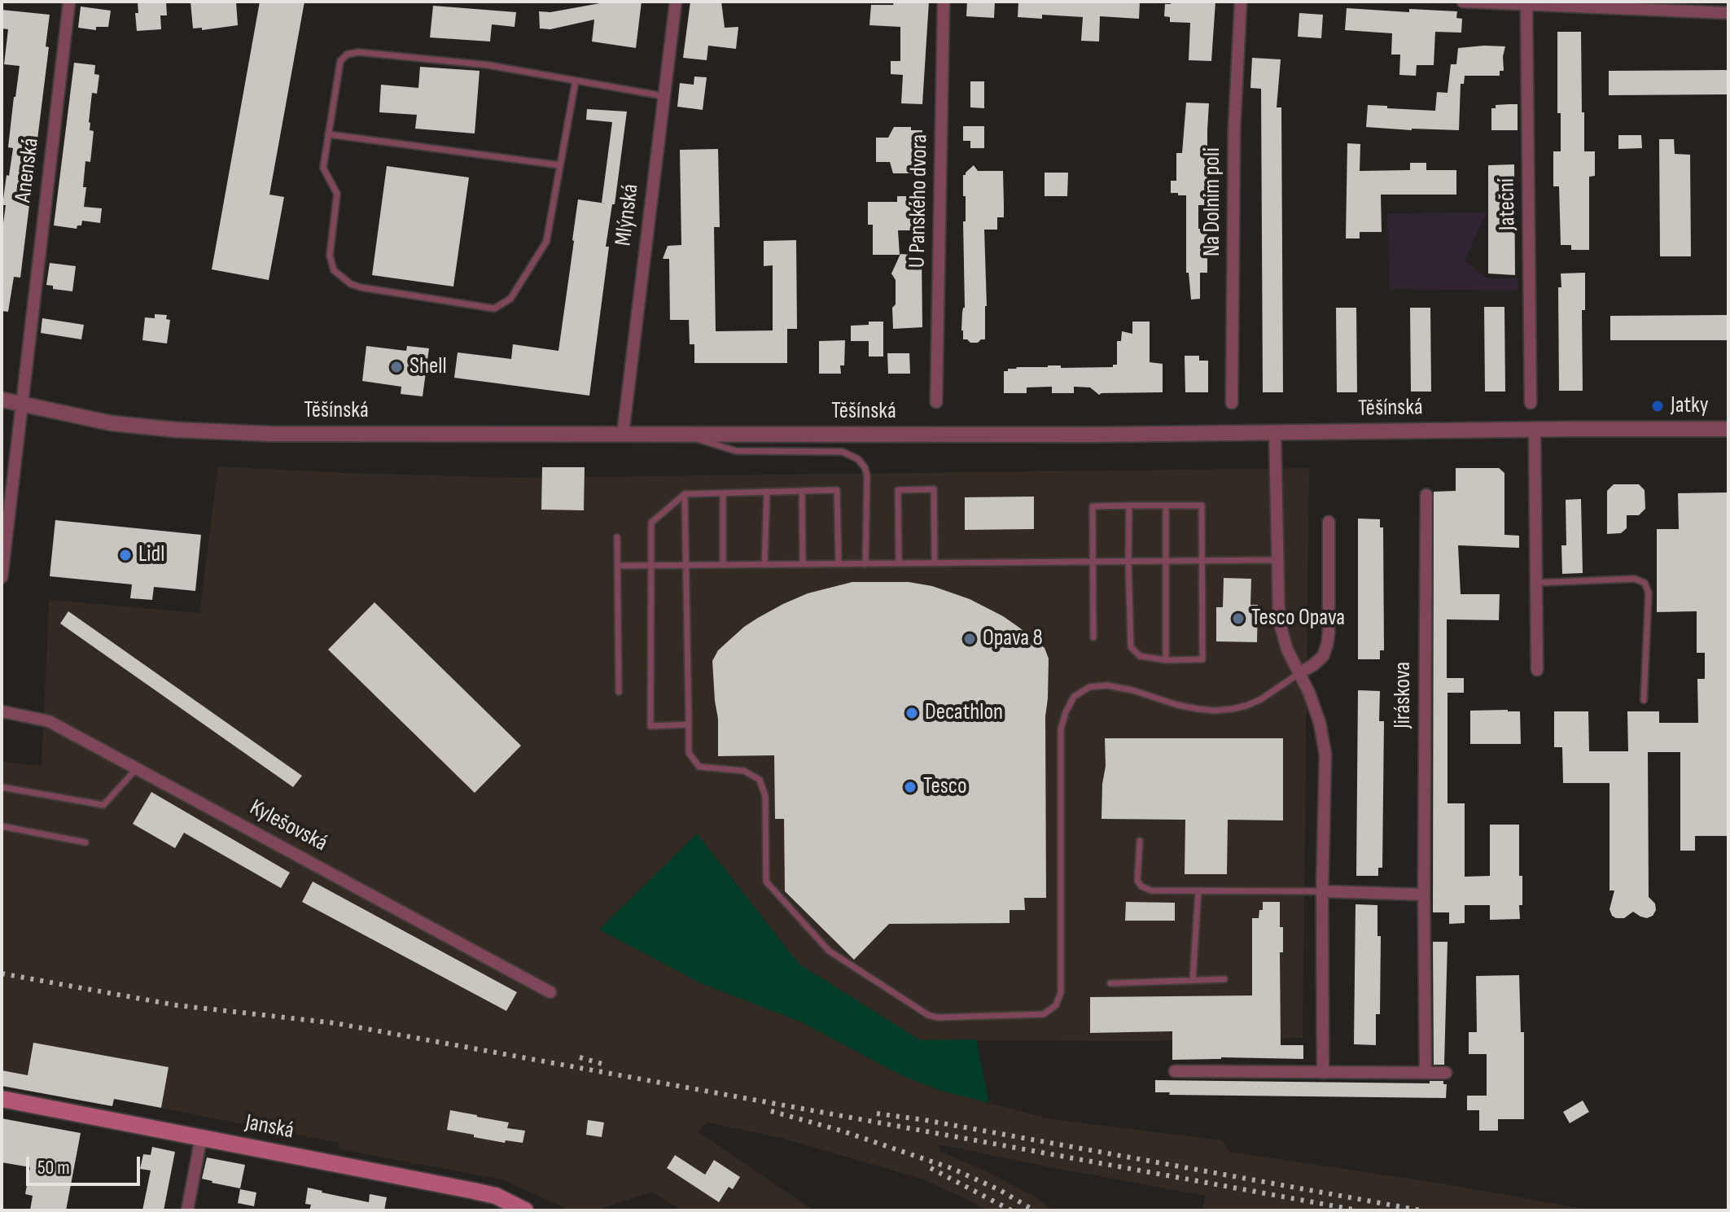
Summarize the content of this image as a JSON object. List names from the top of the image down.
{
  "streets": {
    "main road": ["Janská"],
    "street": [
      "Anenská",
      "U Panského dvora",
      "Na Dolním poli",
      "Jateční",
      "Mlýnská",
      "Těšínská",
      "Jiráskova",
      "Kylešovská"
    ]
  },
  "crossings": [
    ["Anenská", "Těšínská"],
    ["Mlýnská", "Těšínská"]
  ],
  "places": [
    "Shell",
    "Jatky",
    "Lidl",
    "Tesco Opava",
    "Opava 8",
    "Decathlon",
    "Tesco"
  ],
  "scale_bar": "50 m"
}
